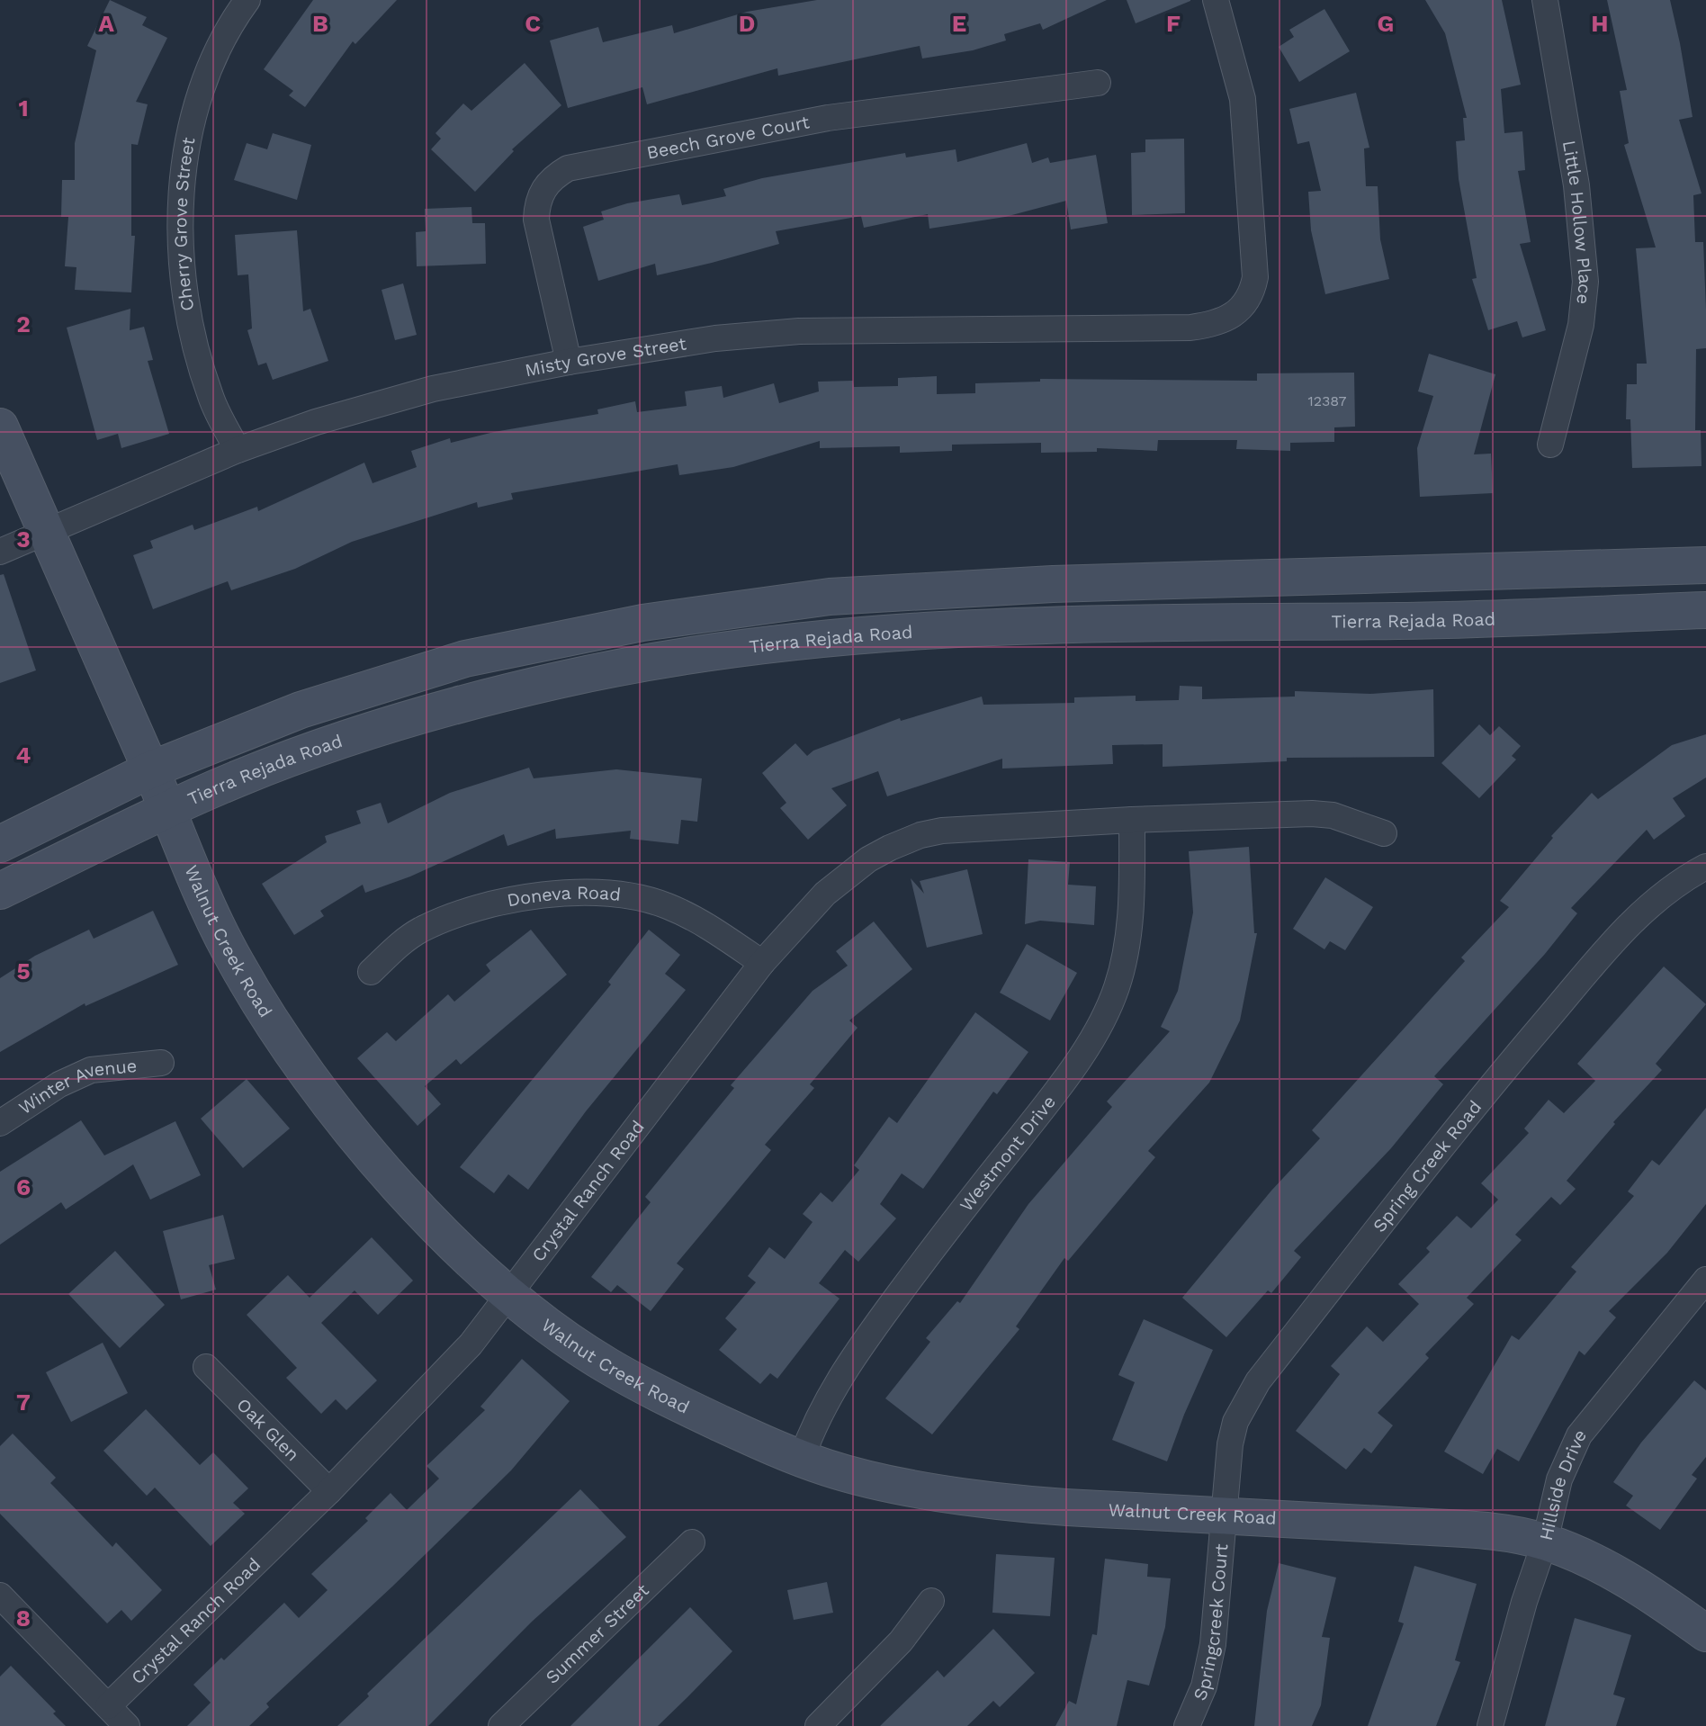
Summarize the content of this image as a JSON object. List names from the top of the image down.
{
  "streets": {
    "main road": ["Tierra Rejada Road", "Walnut Creek Road"],
    "street": [
      "Beech Grove Court",
      "Cherry Grove Street",
      "Little Hollow Place",
      "Misty Grove Street",
      "Doneva Road",
      "Winter Avenue",
      "Westmont Drive",
      "Spring Creek Road",
      "Crystal Ranch Road",
      "Oak Glen",
      "Hillside Drive",
      "Springcreek Court",
      "Summer Street"
    ]
  },
  "crossings": [
    ["Beech Grove Court", "Misty Grove Street"],
    ["Cherry Grove Street", "Misty Grove Street"],
    ["Misty Grove Street", "Walnut Creek Road"],
    ["Tierra Rejada Road", "Walnut Creek Road"],
    ["Doneva Road", "Crystal Ranch Road"],
    ["Walnut Creek Road", "Westmont Drive"],
    ["Walnut Creek Road", "Spring Creek Road"],
    ["Walnut Creek Road", "Crystal Ranch Road"],
    ["Walnut Creek Road", "Hillside Drive"],
    ["Walnut Creek Road", "Springcreek Court"],
    ["Westmont Drive", "Crystal Ranch Road"],
    ["Spring Creek Road", "Springcreek Court"],
    ["Crystal Ranch Road", "Oak Glen"]
  ],
  "house_numbers": ["12387"],
  "grid": {
    "columns": [
      "A",
      "B",
      "C",
      "D",
      "E",
      "F",
      "G",
      "H"
    ],
    "rows": [
      "1",
      "2",
      "3",
      "4",
      "5",
      "6",
      "7",
      "8"
    ]
  }
}
